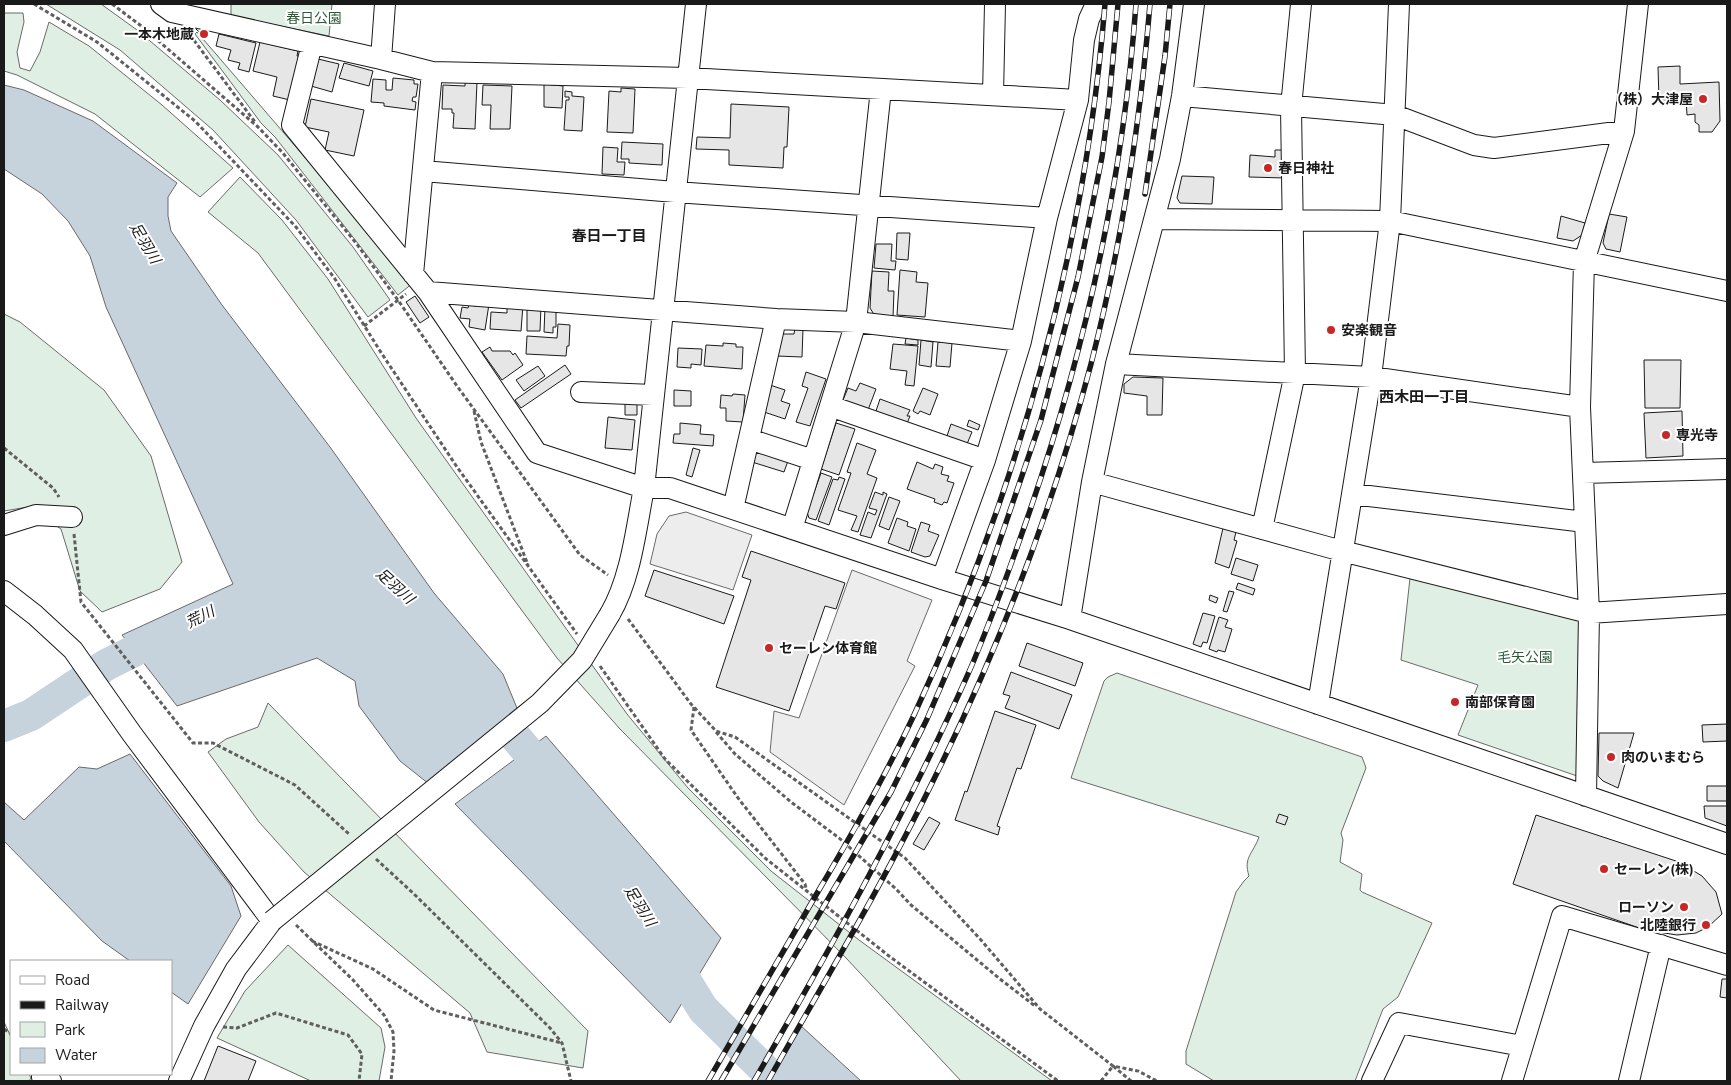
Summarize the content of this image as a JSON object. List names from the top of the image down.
{
  "districts": ["春日一丁目", "西木田一丁目"],
  "water": ["足羽川", "荒川"],
  "parks": ["春日公園", "毛矢公園"],
  "places": [
    "一本木地蔵",
    "（株）大津屋",
    "春日神社",
    "安楽観音",
    "専光寺",
    "セーレン体育館",
    "南部保育園",
    "肉のいまむら",
    "セーレン(株)",
    "ローソン",
    "北陸銀行"
  ],
  "legend": [
    "Road",
    "Railway",
    "Park",
    "Water"
  ]
}
